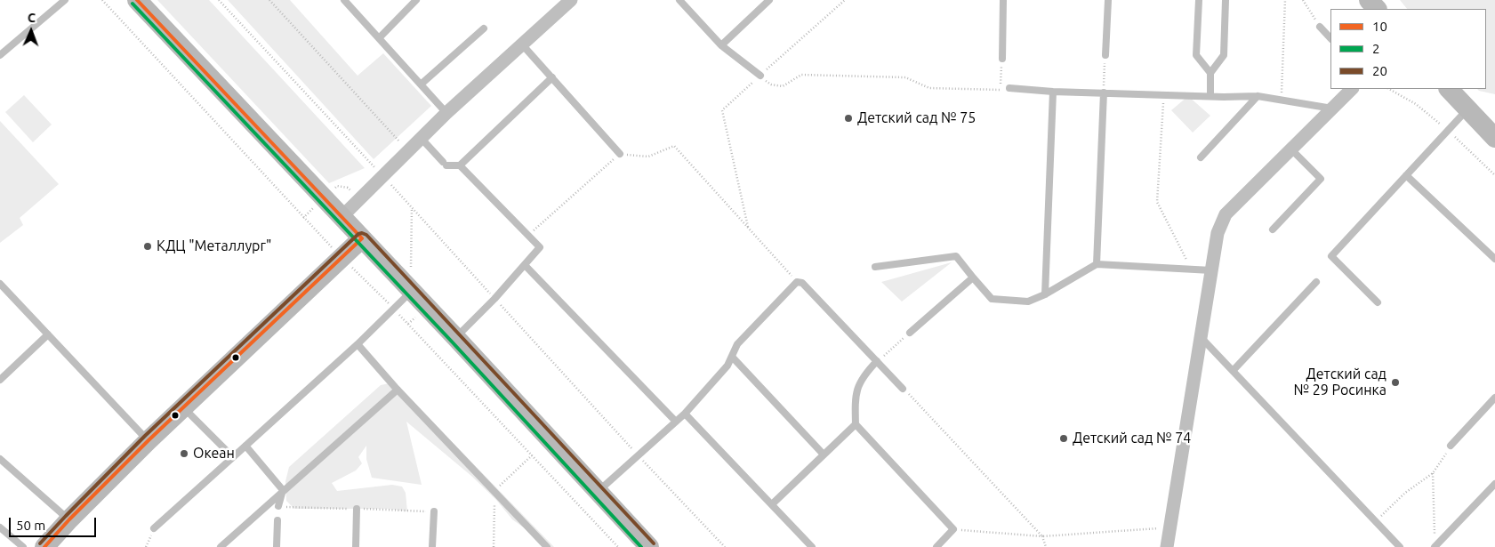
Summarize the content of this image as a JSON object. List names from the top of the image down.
{
  "places": [
    "Детский сад № 75",
    "КДЦ \"Металлург\"",
    "Детский сад № 29 Росинка",
    "Детский сад № 74",
    "Океан"
  ],
  "lines": ["transit line 10", "transit line 2", "transit line 20"],
  "legend": ["10", "2", "20"],
  "scale_bar": "50 m",
  "north": "top"
}
